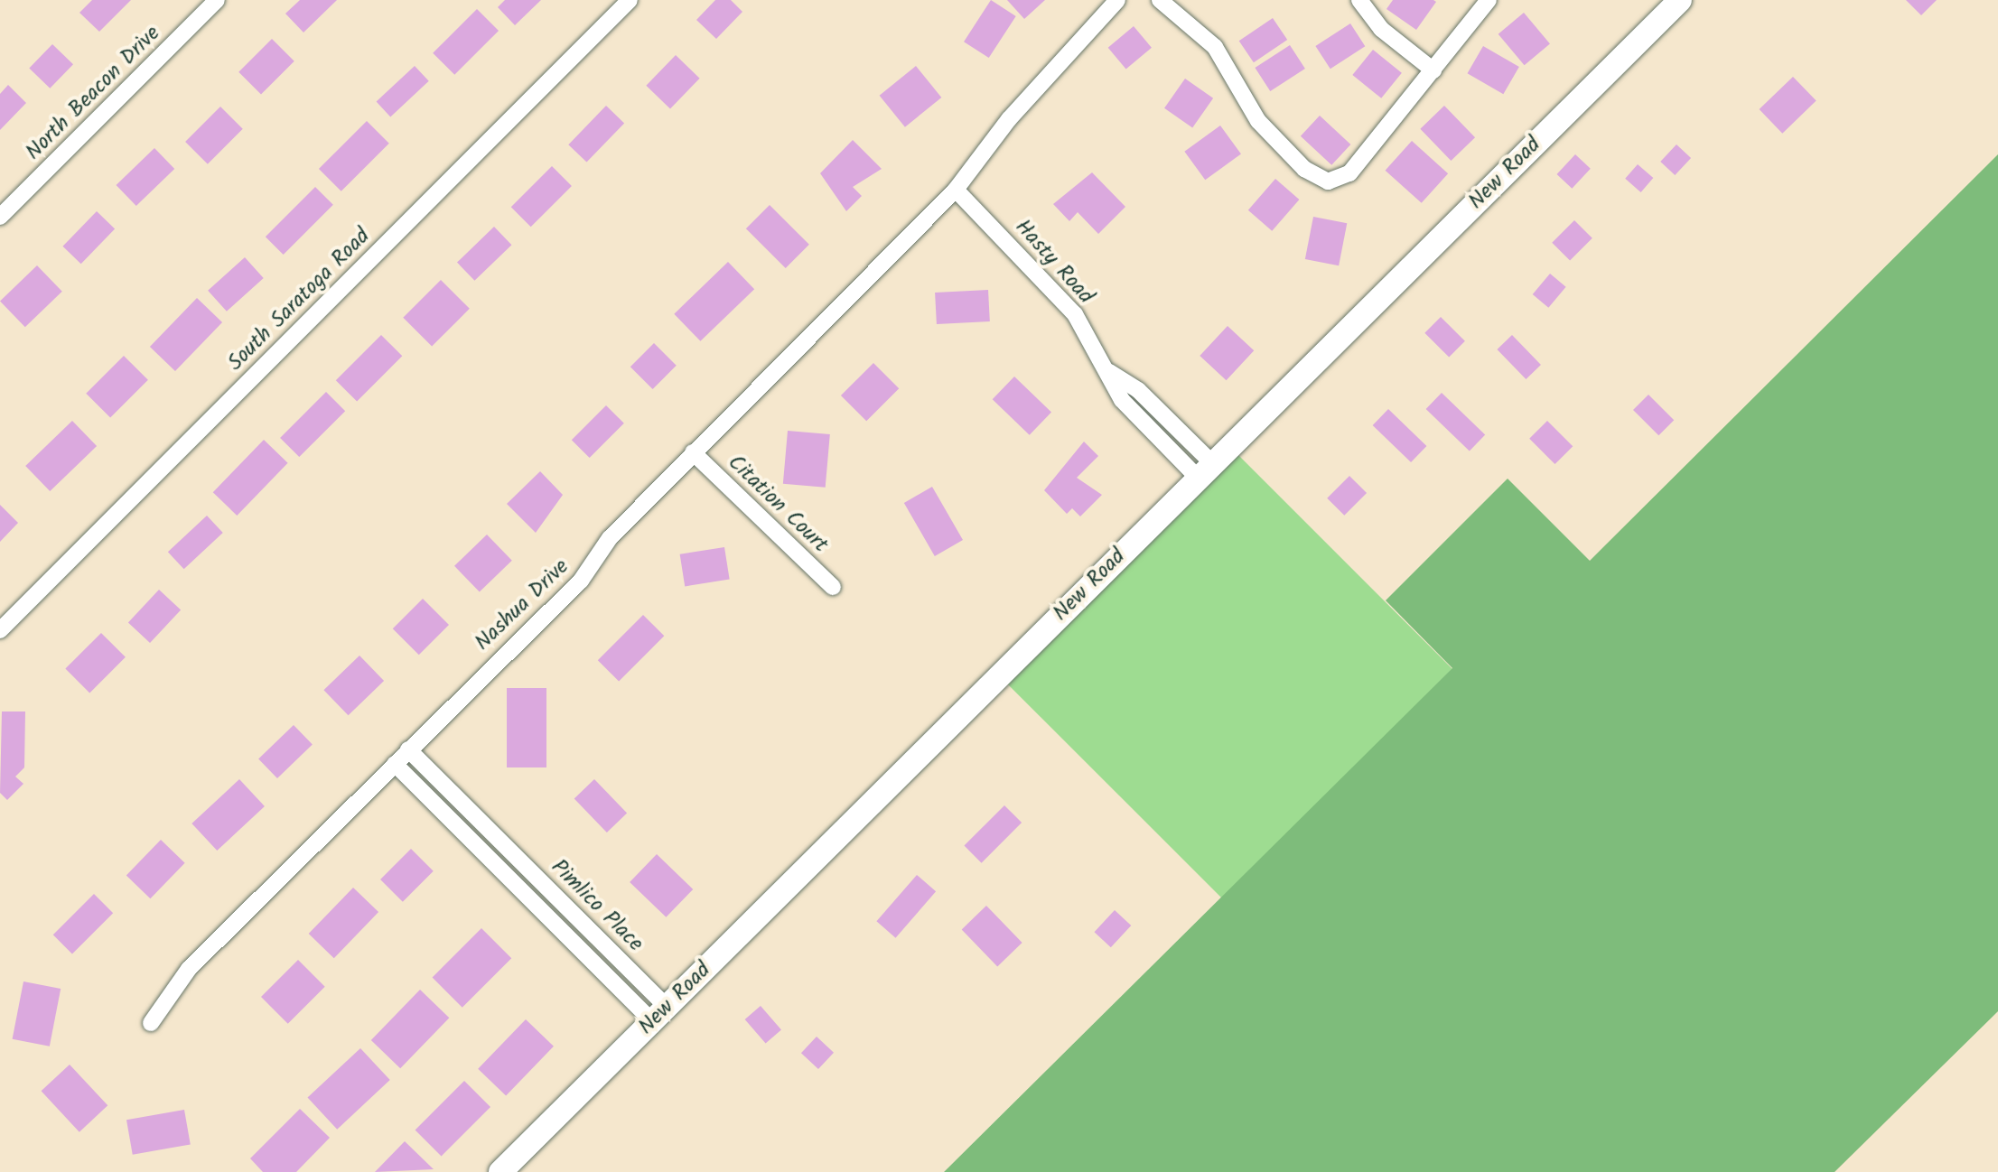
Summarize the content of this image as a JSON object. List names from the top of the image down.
{
  "streets": {
    "street": [
      "North Beacon Drive",
      "New Road",
      "Hasty Road",
      "South Saratoga Road",
      "Citation Court",
      "Nashua Drive",
      "Pimlico Place"
    ]
  },
  "crossings": [
    ["New Road", "Hasty Road"],
    ["New Road", "Pimlico Place"],
    ["Hasty Road", "Nashua Drive"],
    ["Citation Court", "Nashua Drive"],
    ["Nashua Drive", "Pimlico Place"]
  ]
}
